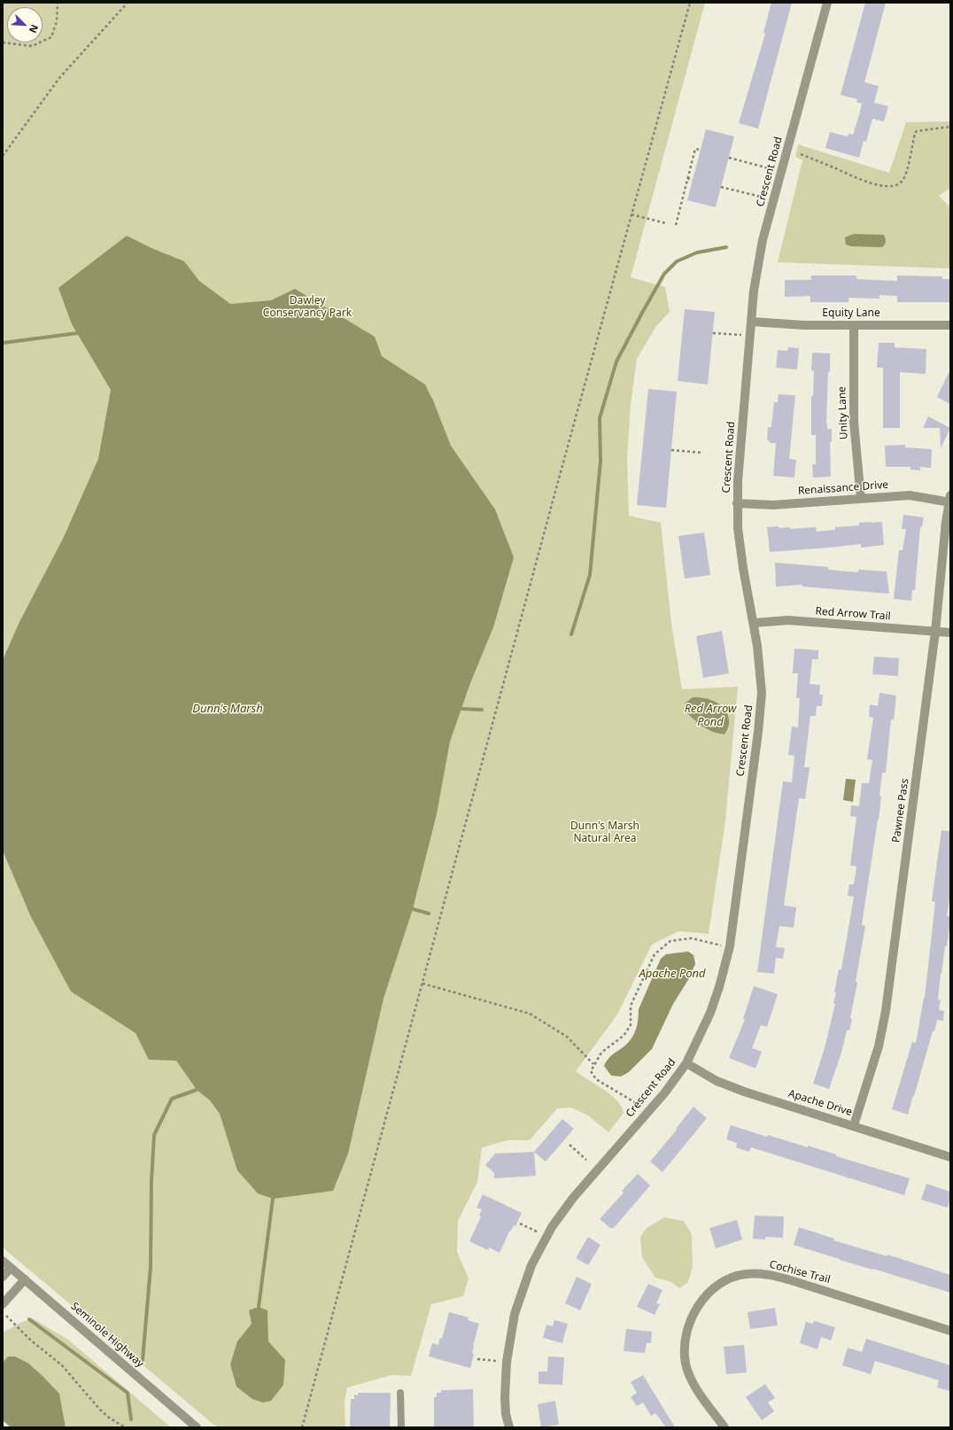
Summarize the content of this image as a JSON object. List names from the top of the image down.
{
  "streets": {
    "street": [
      "Crescent Road",
      "Equity Lane",
      "Unity Lane",
      "Renaissance Drive",
      "Red Arrow Trail",
      "Pawnee Pass",
      "Apache Drive",
      "Cochise Trail",
      "Seminole Highway"
    ]
  },
  "crossings": [
    ["Crescent Road", "Equity Lane"],
    ["Crescent Road", "Renaissance Drive"],
    ["Crescent Road", "Red Arrow Trail"],
    ["Crescent Road", "Apache Drive"],
    ["Equity Lane", "Unity Lane"],
    ["Unity Lane", "Renaissance Drive"],
    ["Renaissance Drive", "Pawnee Pass"],
    ["Red Arrow Trail", "Pawnee Pass"],
    ["Pawnee Pass", "Apache Drive"]
  ],
  "water": ["Dunn's Marsh", "Red Arrow Pond", "Apache Pond"],
  "parks": ["Dawley Conservancy Park", "Dunn's Marsh Natural Area"],
  "north": "bottom right"
}
